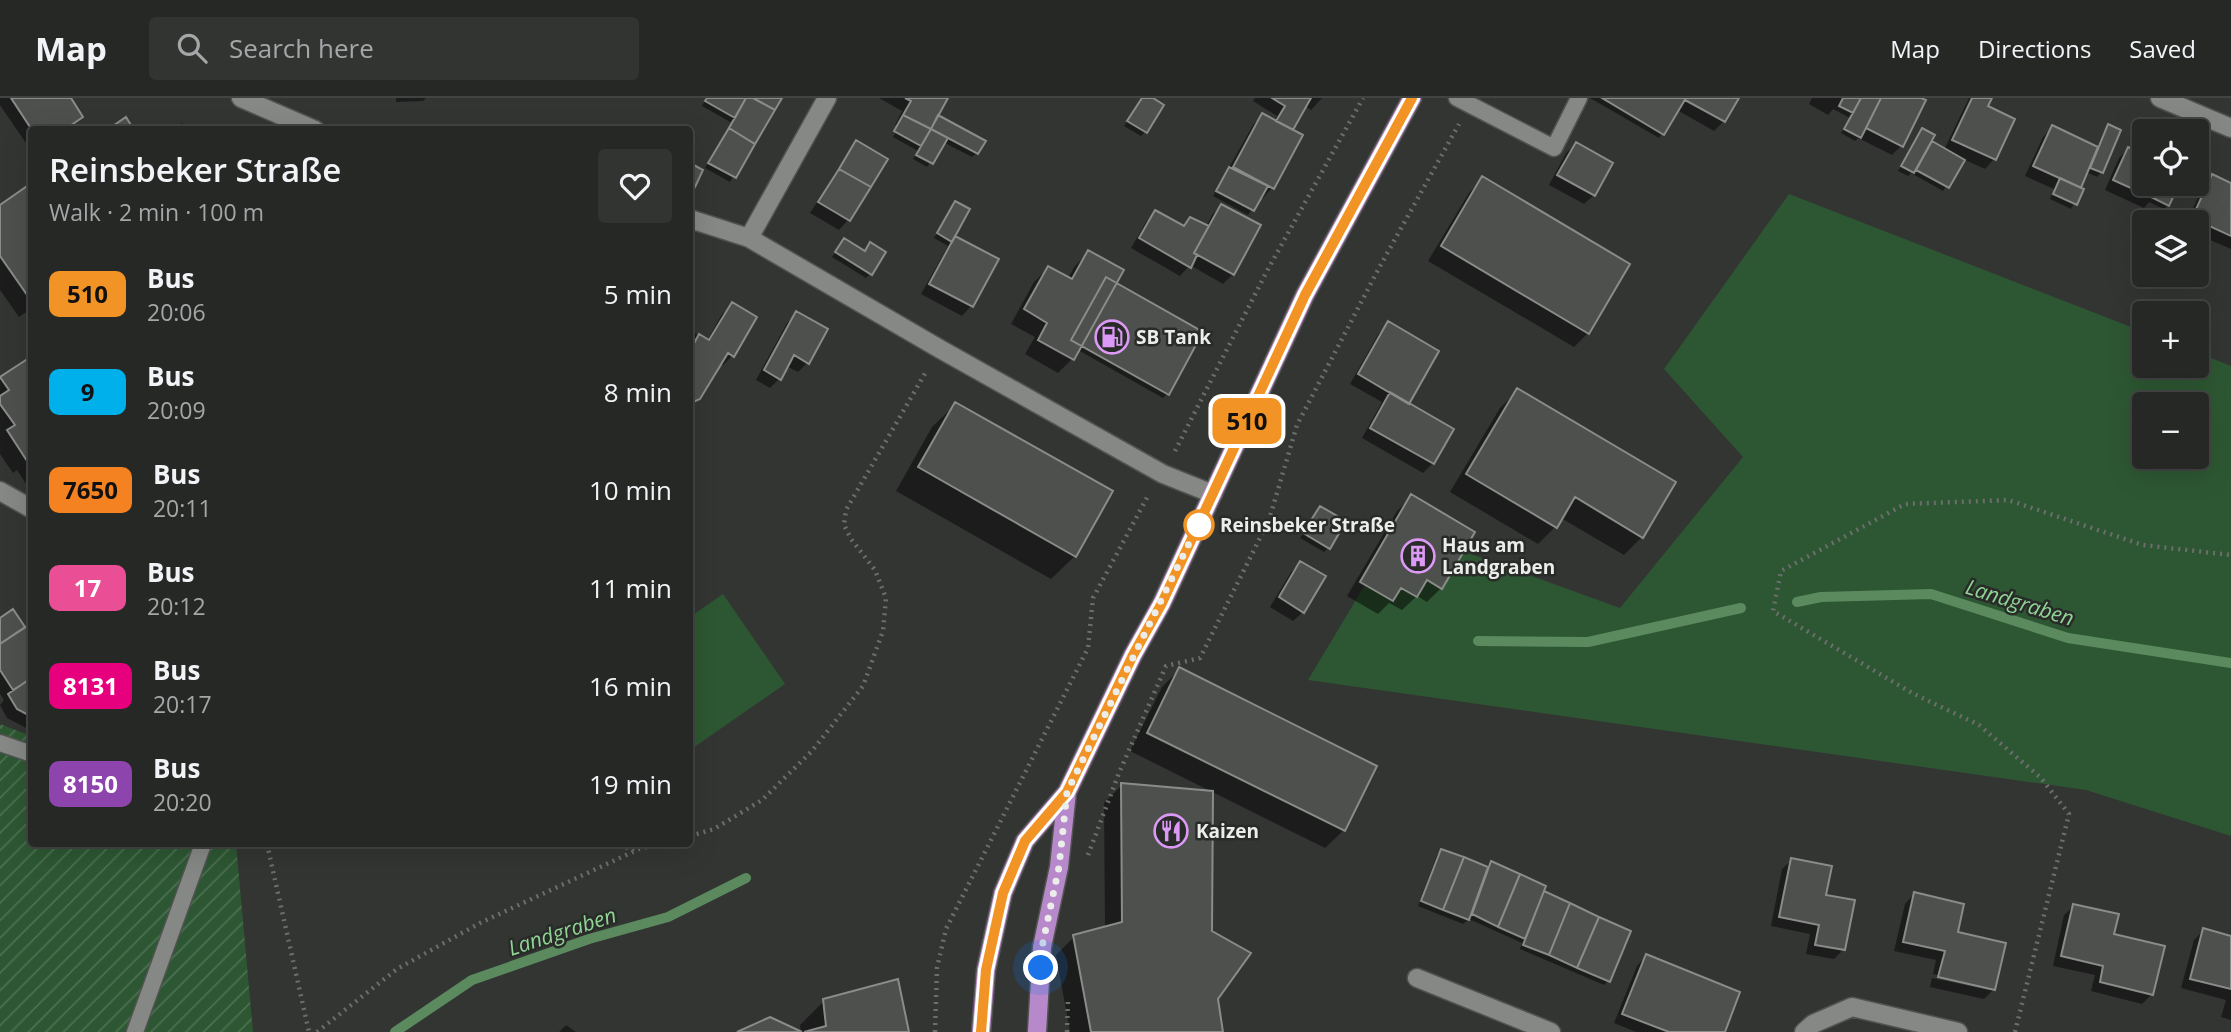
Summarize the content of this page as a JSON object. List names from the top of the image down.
{
  "water": ["Landgraben"],
  "places": {
    "fuel station": ["SB Tank"],
    "other": ["Reinsbeker Straße"],
    "building": ["Haus am Landgraben"],
    "restaurant": ["Kaizen"]
  },
  "lines": ["bus line 510"],
  "page": {
    "header": "Map",
    "search": "Search here",
    "nav": ["Map", "Directions", "Saved"],
    "on_map": "510",
    "map_buttons": ["+", "−"],
    "heading": ["Reinsbeker Straße", "Walk · 2 min · 100 m"],
    "list": [
      {
        "mark": "510",
        "name": "Bus",
        "note": "20:06",
        "value": "5 min"
      },
      {
        "mark": "9",
        "name": "Bus",
        "note": "20:09",
        "value": "8 min"
      },
      {
        "mark": "7650",
        "name": "Bus",
        "note": "20:11",
        "value": "10 min"
      },
      {
        "mark": "17",
        "name": "Bus",
        "note": "20:12",
        "value": "11 min"
      },
      {
        "mark": "8131",
        "name": "Bus",
        "note": "20:17",
        "value": "16 min"
      },
      {
        "mark": "8150",
        "name": "Bus",
        "note": "20:20",
        "value": "19 min"
      }
    ]
  }
}
